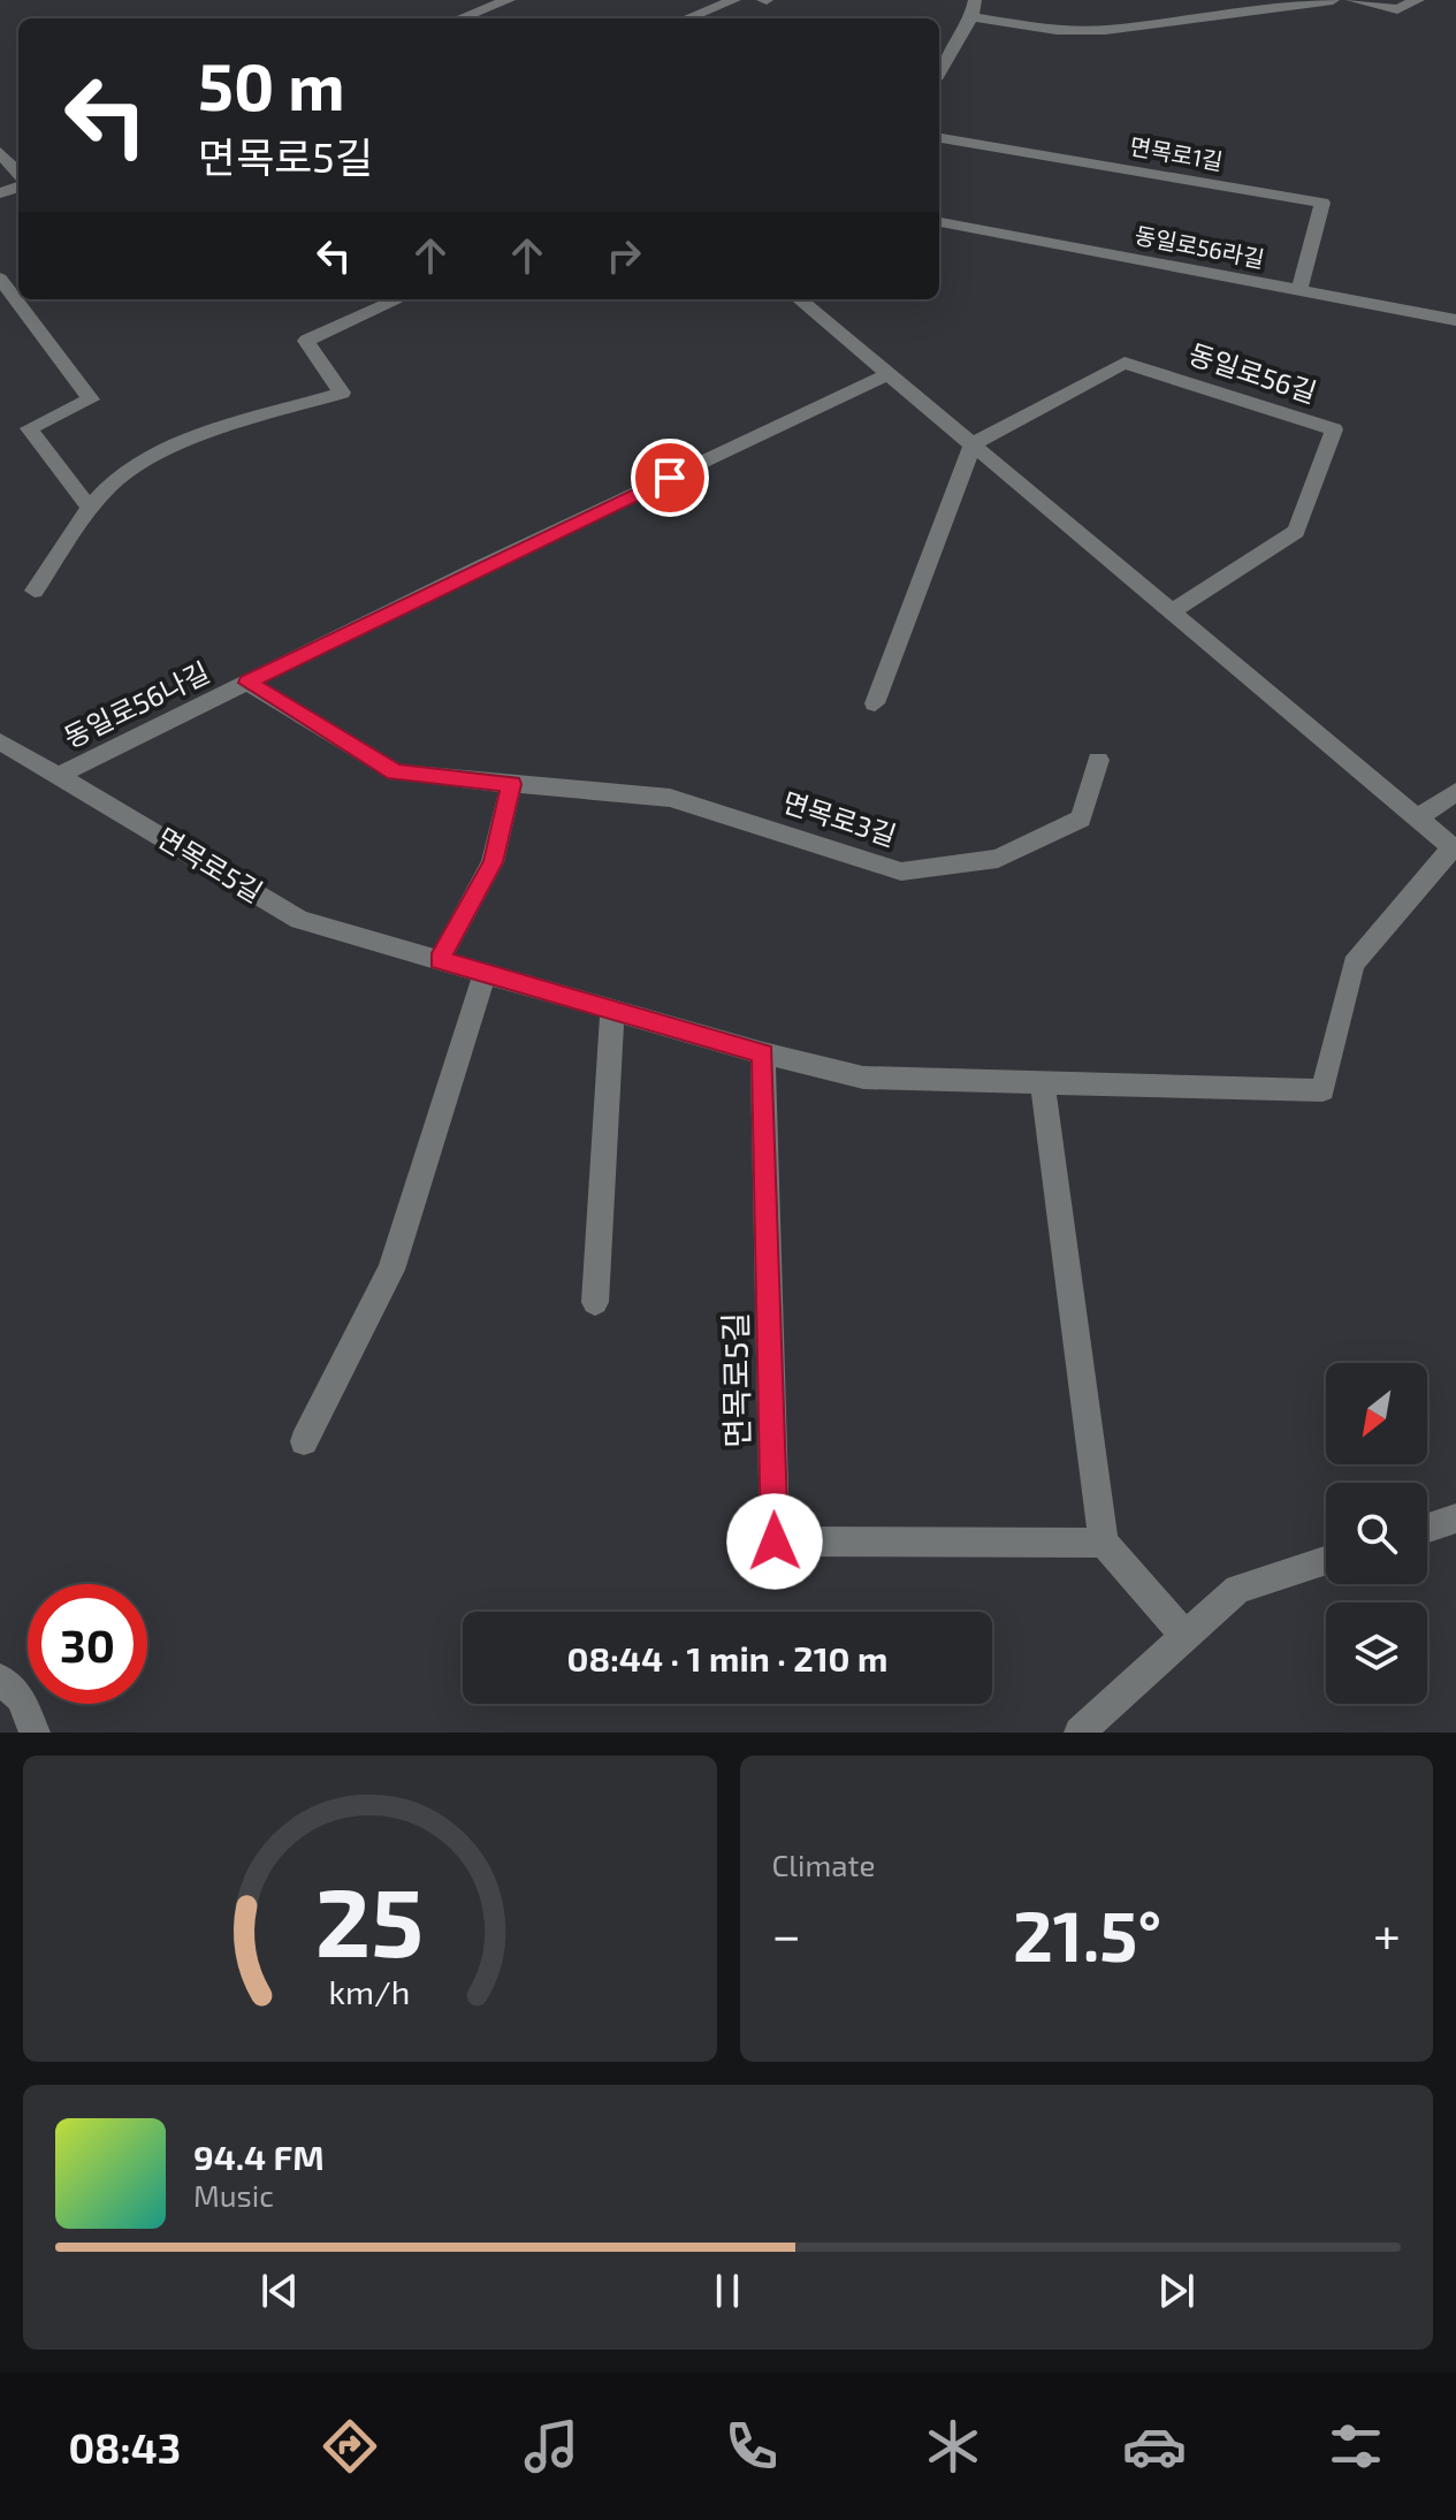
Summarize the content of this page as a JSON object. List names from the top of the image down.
{
  "streets": {
    "street": [
      "면목로1길",
      "동일로56라길",
      "동일로56길",
      "동일로56나길",
      "면목로3길",
      "면목로5길"
    ]
  },
  "crossings": [
    ["면목로1길", "동일로56라길"],
    ["동일로56나길", "면목로3길"],
    ["동일로56나길", "면목로5길"]
  ],
  "north": "bottom left",
  "page": {
    "turn": ["50 m", "면목로5길"],
    "limit": "30",
    "trip": "08:44 · 1 min · 210 m",
    "tile": "Climate",
    "heat": ["−", "21.5°", "+"],
    "song": ["94.4 FM", "Music"],
    "tabs": "08:43",
    "gauge": ["25", "km/h"]
  }
}
